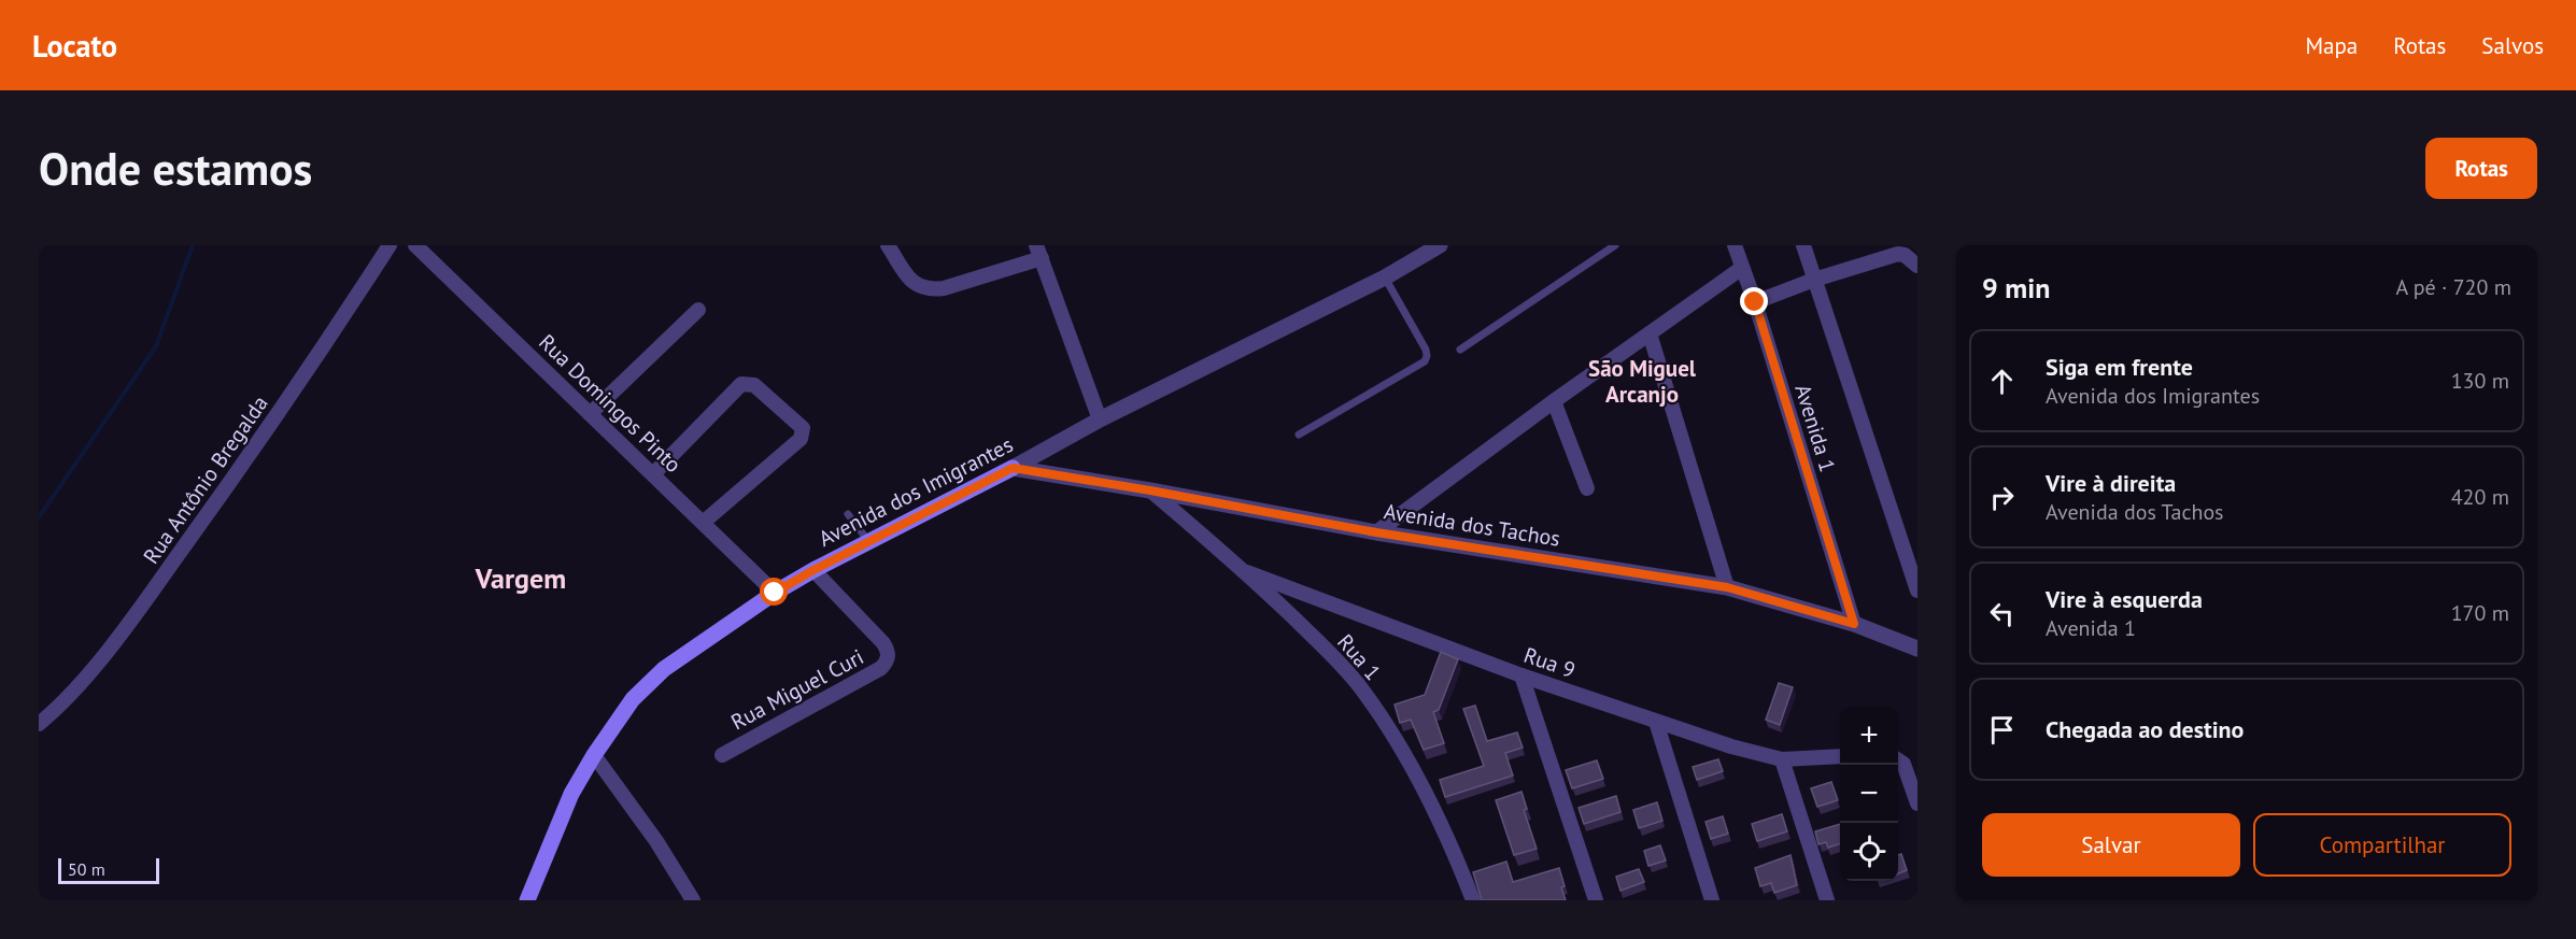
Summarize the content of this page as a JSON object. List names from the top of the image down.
{
  "streets": {
    "main road": ["Avenida dos Imigrantes"],
    "street": [
      "Rua Domingos Pinto",
      "Avenida 1",
      "Rua Antônio Bregalda",
      "Avenida dos Tachos",
      "Rua 1",
      "Rua 9",
      "Rua Miguel Curi"
    ]
  },
  "crossings": [
    ["Rua Domingos Pinto", "Avenida dos Imigrantes"],
    ["Avenida 1", "Avenida dos Tachos"],
    ["Avenida dos Imigrantes", "Avenida dos Tachos"],
    ["Avenida dos Imigrantes", "Rua Miguel Curi"],
    ["Avenida dos Tachos", "Rua 1"],
    ["Rua 1", "Rua 9"]
  ],
  "districts": ["São Miguel Arcanjo", "Vargem"],
  "scale_bar": "50 m",
  "page": {
    "header": "Locato",
    "nav": ["Mapa", "Rotas", "Salvos"],
    "buttons": [
      "Rotas",
      ["Salvar", "Compartilhar"]
    ],
    "title": "Onde estamos",
    "heading": ["9 min", "A pé · 720 m"],
    "list": [
      ["Siga em frente", "Avenida dos Imigrantes", "130 m"],
      ["Vire à direita", "Avenida dos Tachos", "420 m"],
      ["Vire à esquerda", "Avenida 1", "170 m"],
      "Chegada ao destino"
    ],
    "map_buttons": ["+", "−"],
    "scale": "50 m"
  }
}
